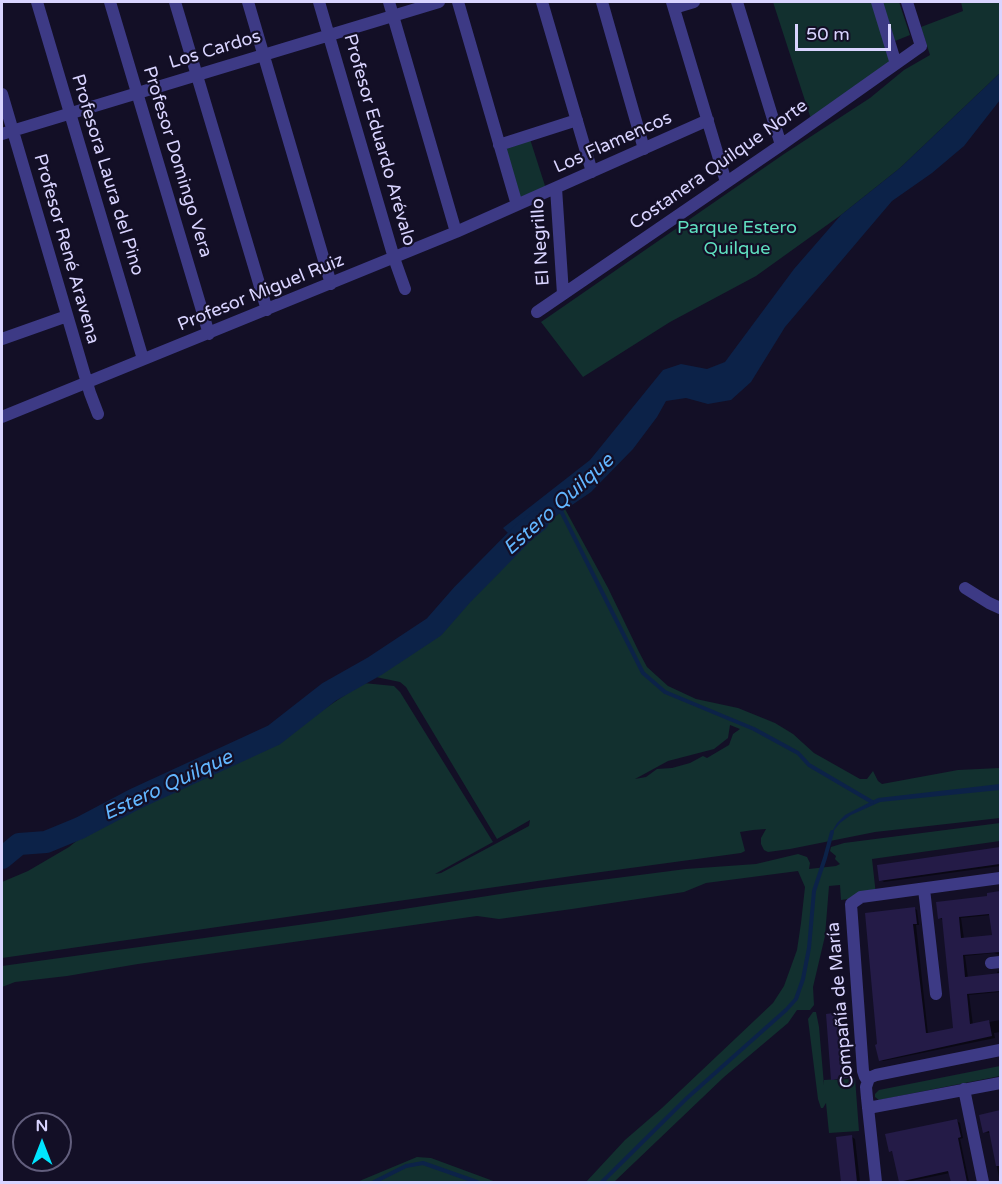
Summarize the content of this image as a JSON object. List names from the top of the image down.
{
  "streets": {
    "street": [
      "Los Cardos",
      "Profesor Eduardo Arévalo",
      "Los Flamencos",
      "Profesor Domingo Vera",
      "Costanera Quilque Norte",
      "Profesora Laura del Pino",
      "El Negrillo",
      "Profesor René Aravena",
      "Profesor Miguel Ruiz",
      "Compañía de María"
    ]
  },
  "crossings": [
    ["Los Cardos", "Profesor Eduardo Arévalo"],
    ["Los Cardos", "Profesor Domingo Vera"],
    ["Los Cardos", "Profesora Laura del Pino"],
    ["Los Cardos", "Profesor René Aravena"],
    ["Profesor Eduardo Arévalo", "Profesor Miguel Ruiz"],
    ["Los Flamencos", "El Negrillo"],
    ["Los Flamencos", "Profesor Miguel Ruiz"],
    ["Profesor Domingo Vera", "Profesor Miguel Ruiz"],
    ["Costanera Quilque Norte", "El Negrillo"],
    ["Profesora Laura del Pino", "Profesor Miguel Ruiz"],
    ["Profesor René Aravena", "Profesor Miguel Ruiz"]
  ],
  "water": ["Estero Quilque"],
  "parks": ["Parque Estero Quilque"],
  "scale_bar": "50 m",
  "north": "top"
}
